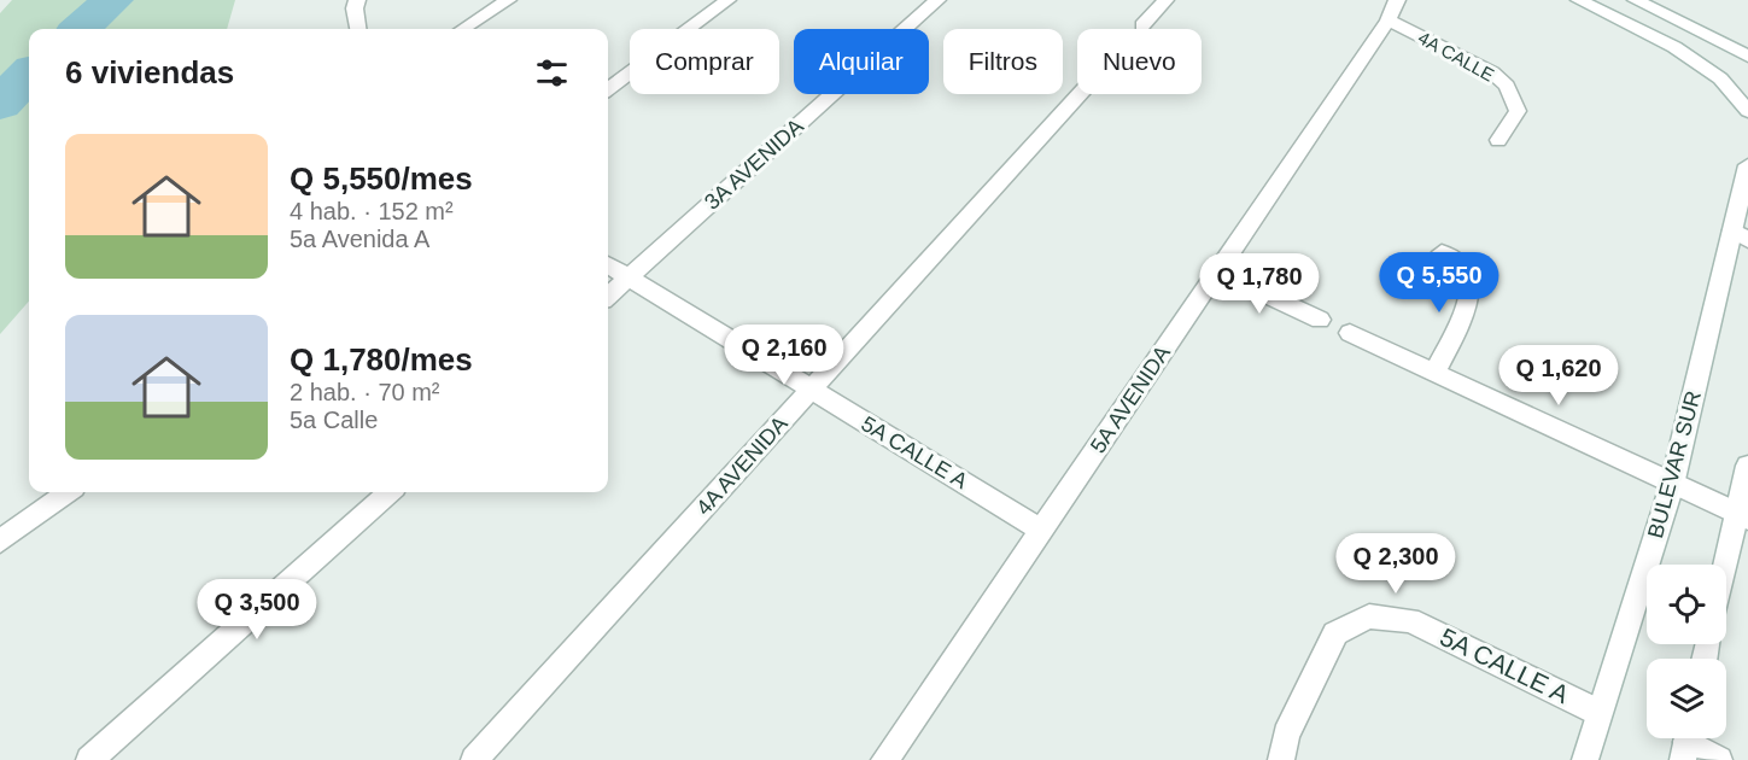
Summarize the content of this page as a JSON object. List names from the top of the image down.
{
  "streets": {
    "street": [
      "4A CALLE",
      "3A AVENIDA",
      "5A AVENIDA",
      "5A CALLE A",
      "BULEVAR SUR",
      "4A AVENIDA"
    ]
  },
  "crossings": [
    ["4A CALLE", "5A AVENIDA"],
    ["3A AVENIDA", "5A CALLE A"],
    ["5A AVENIDA", "5A CALLE A"],
    ["5A CALLE A", "BULEVAR SUR"],
    ["5A CALLE A", "4A AVENIDA"]
  ],
  "page": {
    "chip": [
      "Comprar",
      "Alquilar",
      "Filtros",
      "Nuevo"
    ],
    "heading": "6 viviendas",
    "list": [
      {
        "name": "Q 5,550/mes",
        "note": "4 hab. · 152 m² · 5a Avenida A"
      },
      {
        "name": "Q 1,780/mes",
        "note": "2 hab. · 70 m² · 5a Calle"
      }
    ],
    "price": [
      "Q 5,550",
      "Q 1,780",
      "Q 2,160",
      "Q 1,620",
      "Q 2,300",
      "Q 3,500"
    ]
  }
}
